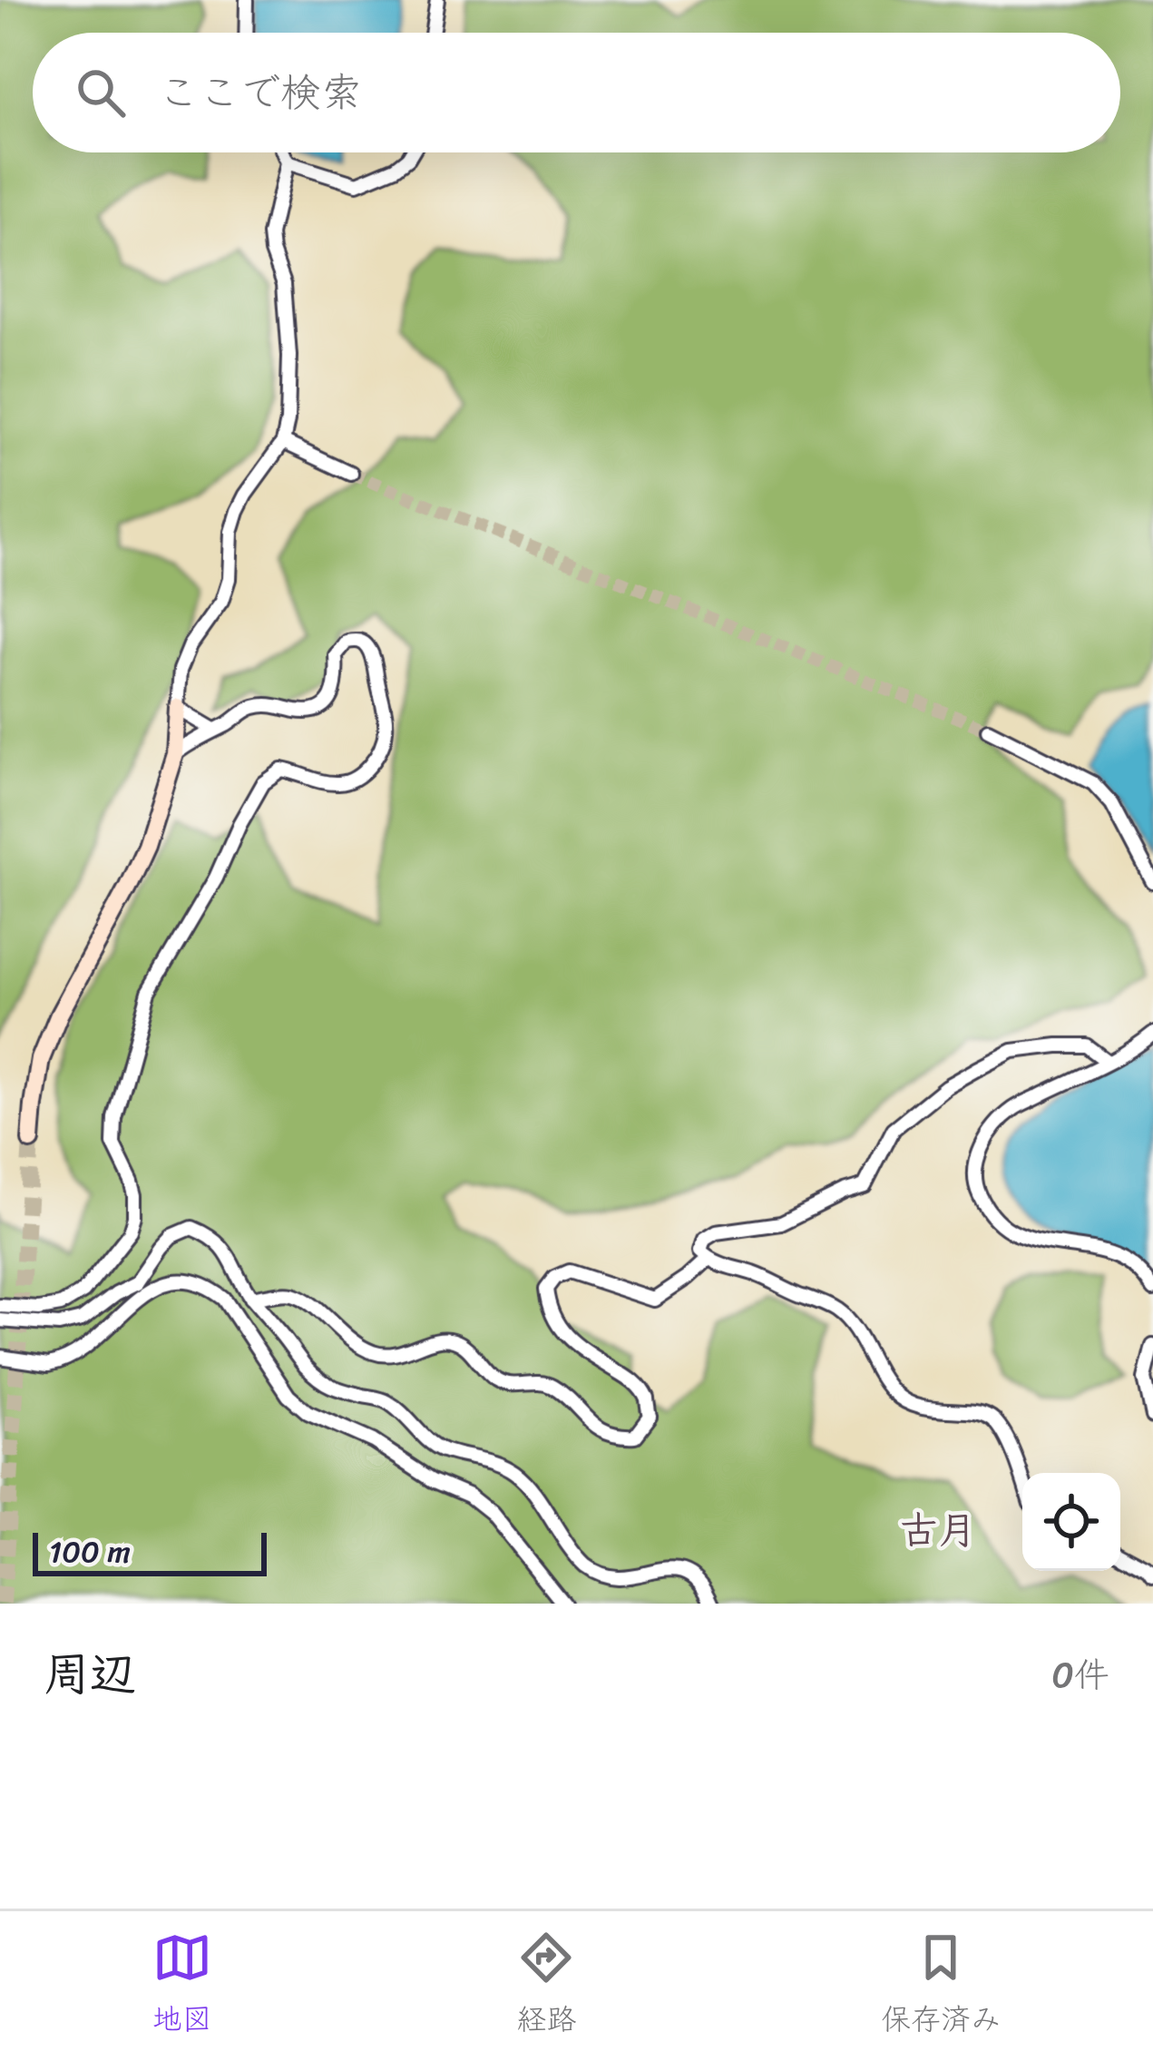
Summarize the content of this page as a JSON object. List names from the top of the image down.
{
  "districts": ["古月"],
  "scale_bar": "100 m",
  "page": {
    "search": "ここで検索",
    "scale": "100 m",
    "heading": ["周辺", "0件"],
    "nav": ["地図", "経路", "保存済み"]
  }
}
